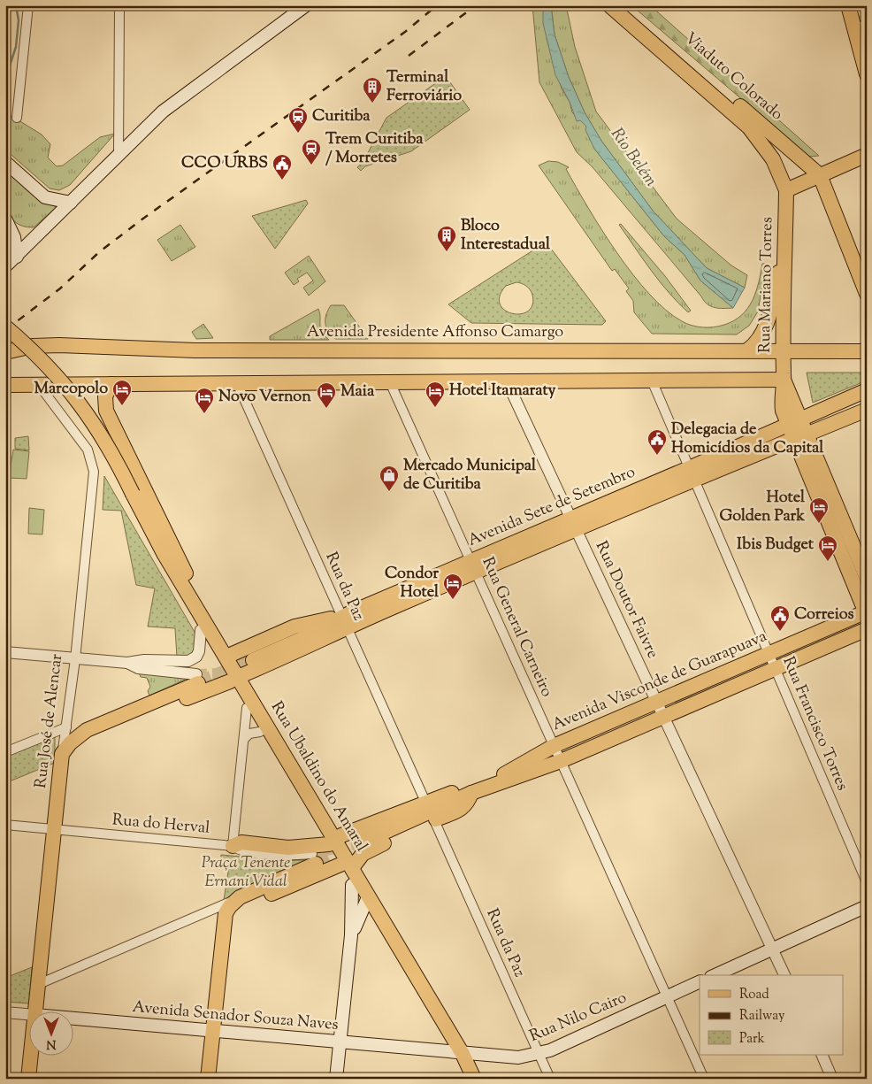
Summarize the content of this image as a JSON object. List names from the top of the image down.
{
  "streets": {
    "main road": [
      "Viaduto Colorado",
      "Rua Mariano Torres",
      "Avenida Presidente Affonso Camargo",
      "Avenida Sete de Setembro",
      "Avenida Visconde de Guarapuava",
      "Rua José de Alencar",
      "Rua Ubaldino do Amaral",
      "Avenida Senador Souza Naves",
      "Rua Nilo Cairo"
    ],
    "street": [
      "Rua da Paz",
      "Rua Doutor Faivre",
      "Rua General Carneiro",
      "Rua Francisco Torres",
      "Rua do Herval"
    ]
  },
  "crossings": [
    ["Viaduto Colorado", "Rua Mariano Torres"],
    ["Rua Mariano Torres", "Avenida Presidente Affonso Camargo"],
    ["Rua Mariano Torres", "Avenida Sete de Setembro"],
    ["Rua Mariano Torres", "Avenida Visconde de Guarapuava"],
    ["Avenida Sete de Setembro", "Rua da Paz"],
    ["Avenida Sete de Setembro", "Rua Doutor Faivre"],
    ["Avenida Sete de Setembro", "Rua General Carneiro"],
    ["Avenida Sete de Setembro", "Rua Francisco Torres"],
    ["Rua da Paz", "Rua Nilo Cairo"],
    ["Rua Doutor Faivre", "Avenida Visconde de Guarapuava"],
    ["Rua General Carneiro", "Avenida Visconde de Guarapuava"],
    ["Rua General Carneiro", "Rua Nilo Cairo"],
    ["Avenida Visconde de Guarapuava", "Rua Francisco Torres"],
    ["Rua José de Alencar", "Rua do Herval"],
    ["Rua Ubaldino do Amaral", "Avenida Senador Souza Naves"],
    ["Rua Ubaldino do Amaral", "Rua Nilo Cairo"],
    ["Avenida Senador Souza Naves", "Rua Nilo Cairo"]
  ],
  "water": ["Rio Belém"],
  "parks": ["Praça Tenente Ernani Vidal"],
  "places": {
    "building": ["Terminal Ferroviário", "Bloco Interestadual"],
    "station": ["Curitiba", "Trem Curitiba / Morretes"],
    "public building": ["CCO URBS", "Delegacia de Homicídios da Capital", "Correios"],
    "hotel": [
      "Marcopolo",
      "Hotel Itamaraty",
      "Maia",
      "Novo Vernon",
      "Hotel Golden Park",
      "Ibis Budget",
      "Condor Hotel"
    ],
    "shop": ["Mercado Municipal de Curitiba"]
  },
  "legend": ["Road", "Railway", "Park"],
  "north": "bottom"
}
